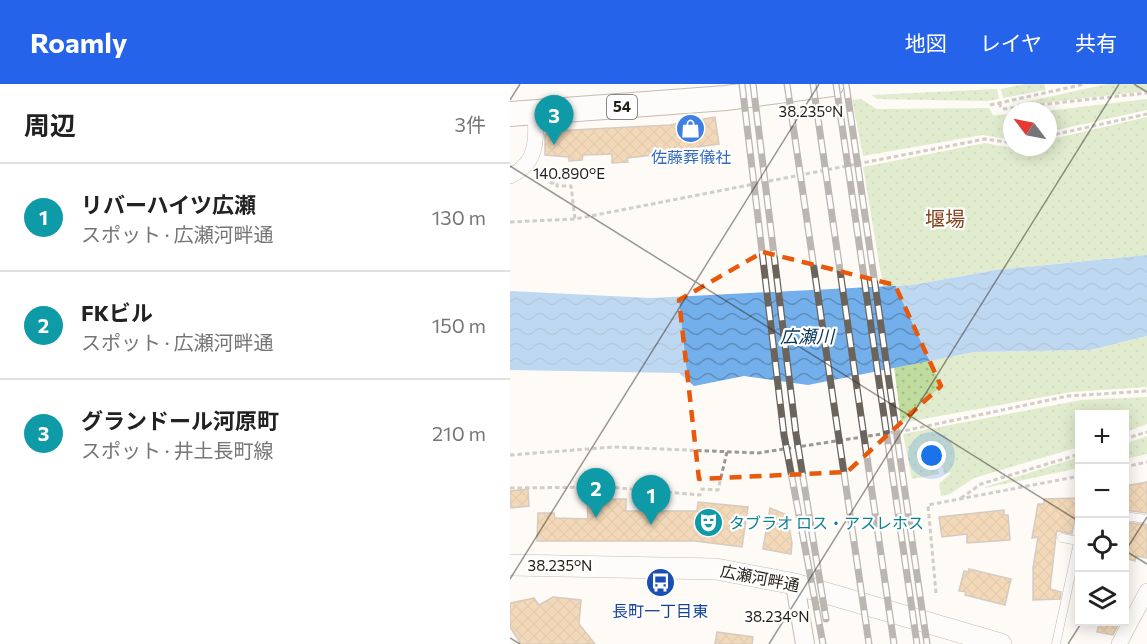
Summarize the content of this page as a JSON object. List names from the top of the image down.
{
  "streets": {
    "main road": ["54", "広瀬河畔通"]
  },
  "districts": ["堰場"],
  "water": ["広瀬川"],
  "places": {
    "shop": ["佐藤葬儀社"],
    "theatre": ["タブラオ ロス・アスレホス"],
    "bus stop": ["長町一丁目東"]
  },
  "north": "top left",
  "page": {
    "header": "Roamly",
    "nav": ["地図", "レイヤ", "共有"],
    "heading": ["周辺", "3件"],
    "pins": ["3", "2", "1"],
    "list": [
      {
        "mark": "1",
        "name": "リバーハイツ広瀬",
        "note": "スポット · 広瀬河畔通",
        "value": "130 m"
      },
      {
        "mark": "2",
        "name": "FKビル",
        "note": "スポット · 広瀬河畔通",
        "value": "150 m"
      },
      {
        "mark": "3",
        "name": "グランドール河原町",
        "note": "スポット · 井土長町線",
        "value": "210 m"
      }
    ],
    "map_buttons": ["+", "−"]
  },
  "coordinates": ["38.235°N", "140.890°E", "38.234°N"]
}
